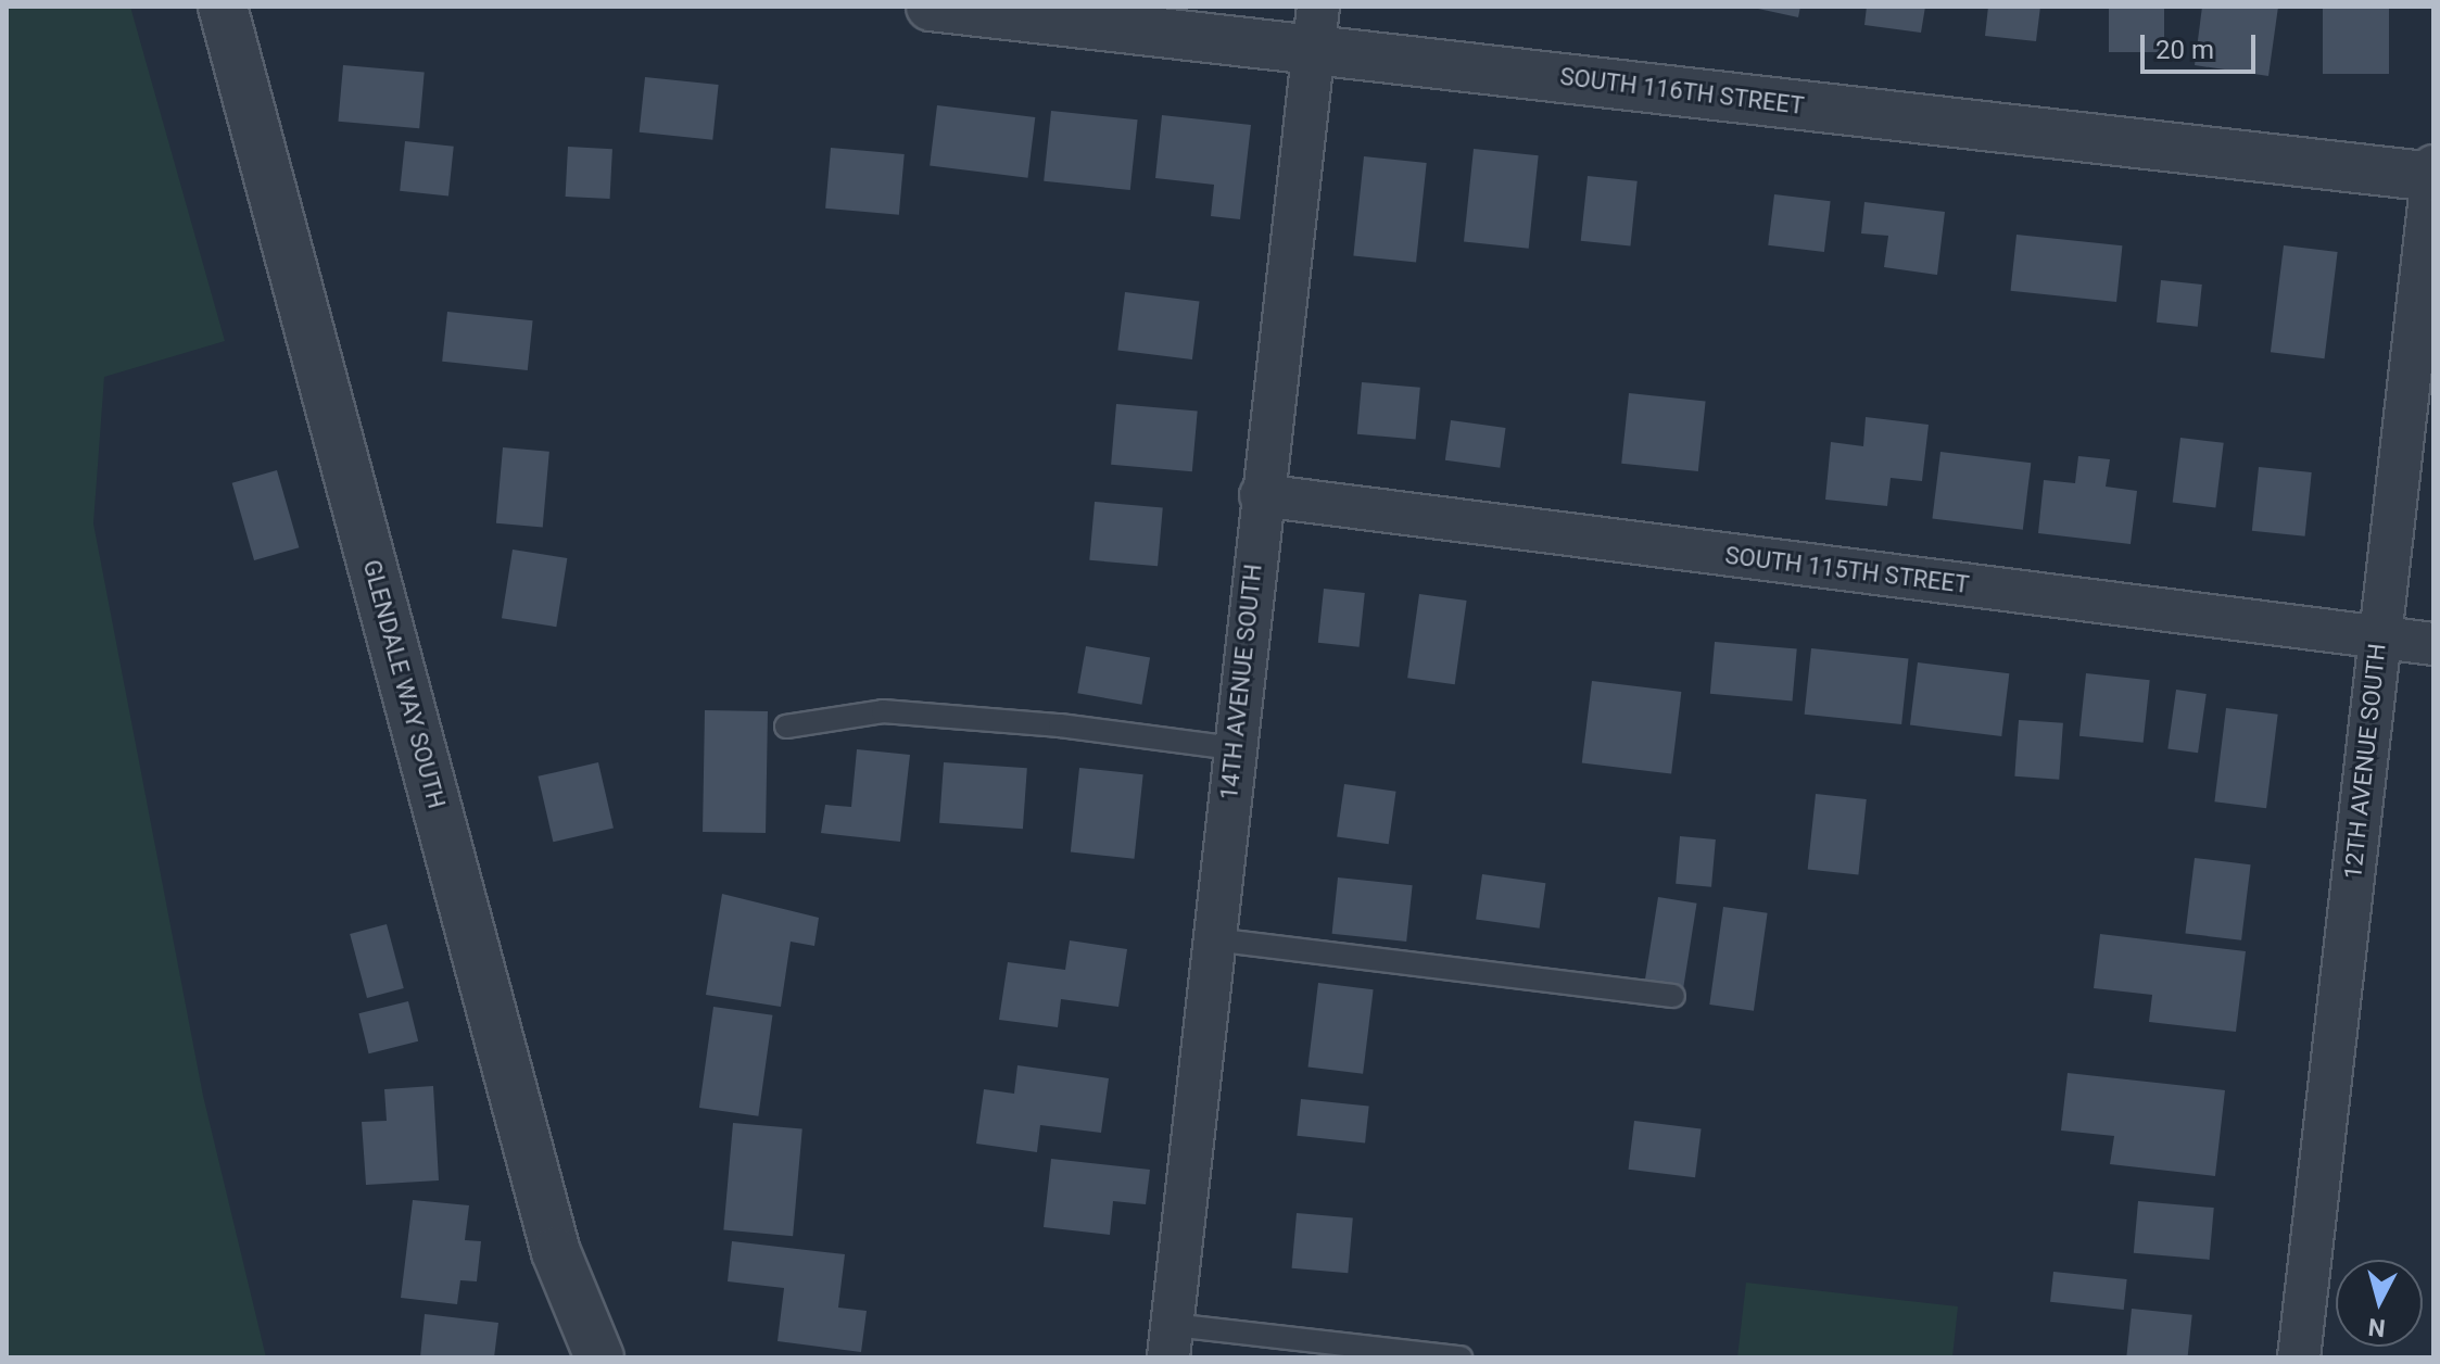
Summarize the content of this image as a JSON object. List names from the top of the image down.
{
  "streets": {
    "street": [
      "SOUTH 116TH STREET",
      "SOUTH 115TH STREET",
      "14TH AVENUE SOUTH",
      "GLENDALE WAY SOUTH",
      "12TH AVENUE SOUTH"
    ]
  },
  "crossings": [
    ["SOUTH 116TH STREET", "14TH AVENUE SOUTH"],
    ["SOUTH 116TH STREET", "12TH AVENUE SOUTH"],
    ["SOUTH 115TH STREET", "14TH AVENUE SOUTH"],
    ["SOUTH 115TH STREET", "12TH AVENUE SOUTH"]
  ],
  "scale_bar": "20 m",
  "north": "bottom"
}
